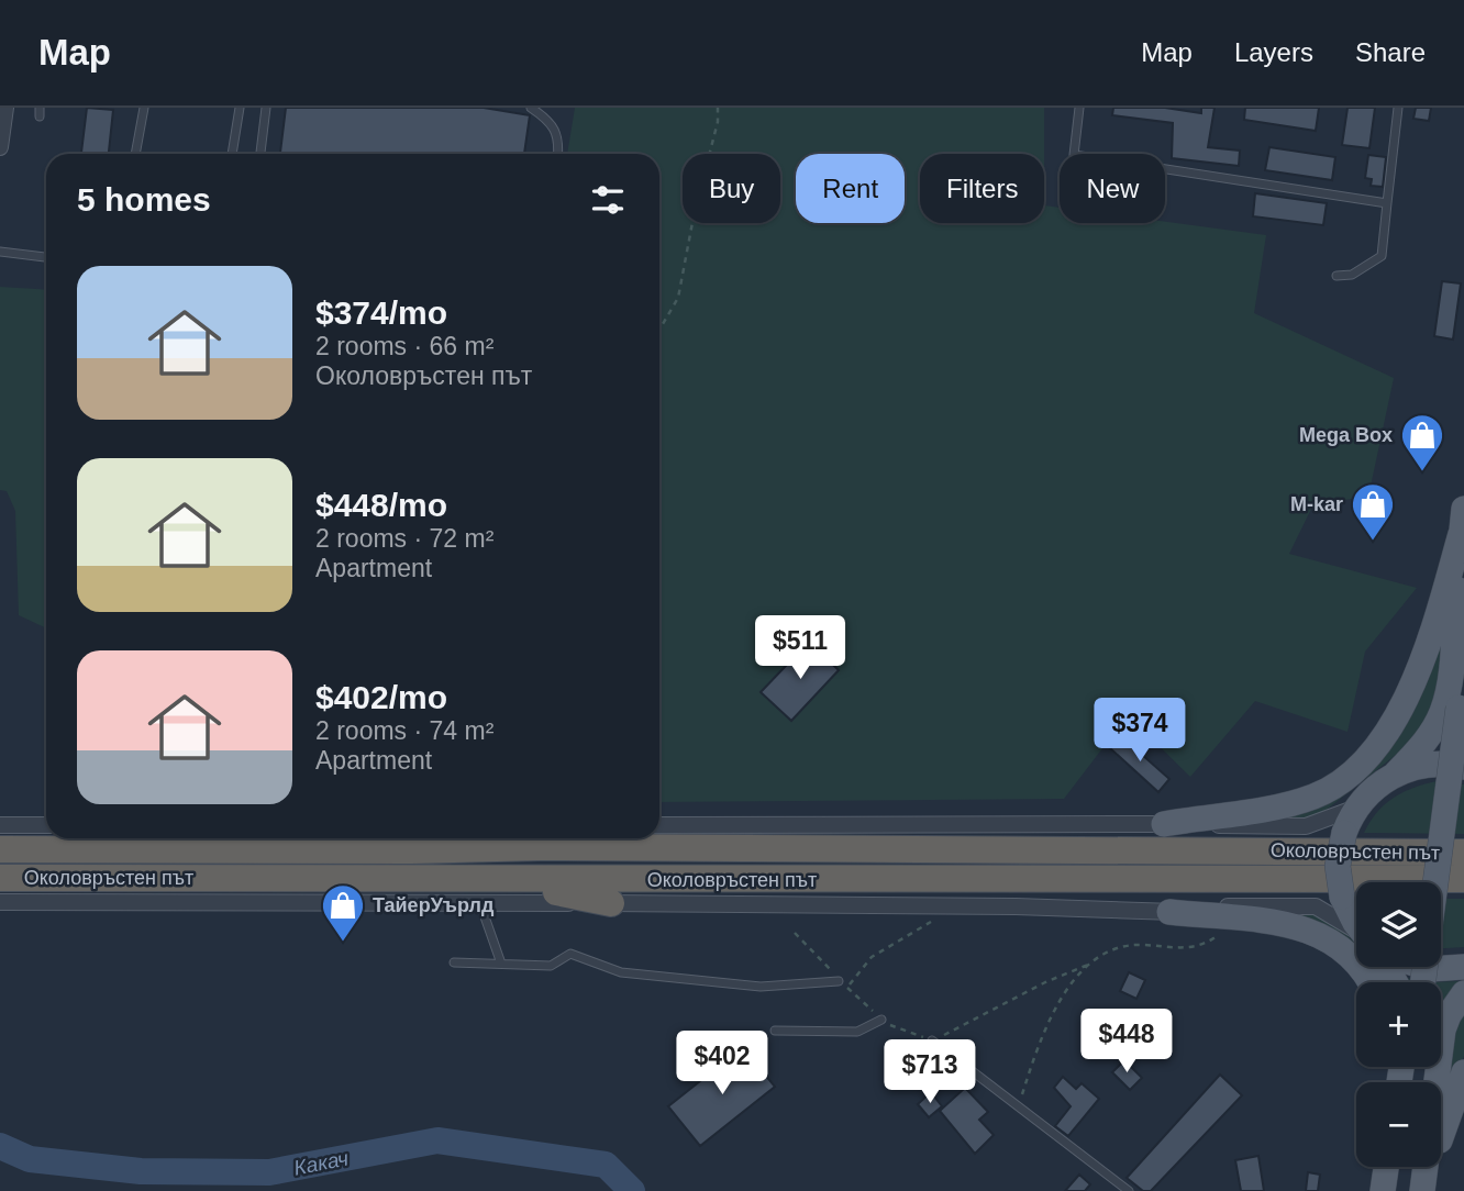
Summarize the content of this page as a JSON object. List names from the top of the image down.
{
  "streets": {
    "highway": ["Околовръстен път"]
  },
  "water": ["Какач"],
  "places": {
    "shop": ["Mega Box", "M-kar", "ТайерУърлд"]
  },
  "page": {
    "header": "Map",
    "nav": ["Map", "Layers", "Share"],
    "chip": [
      "Buy",
      "Rent",
      "Filters",
      "New"
    ],
    "heading": "5 homes",
    "list": [
      {
        "name": "$374/mo",
        "note": "2 rooms · 66 m² · Околовръстен път"
      },
      {
        "name": "$448/mo",
        "note": "2 rooms · 72 m² · Apartment"
      },
      {
        "name": "$402/mo",
        "note": "2 rooms · 74 m² · Apartment"
      }
    ],
    "price": [
      "$511",
      "$374",
      "$448",
      "$402",
      "$713"
    ],
    "map_buttons": ["+", "−"]
  }
}
